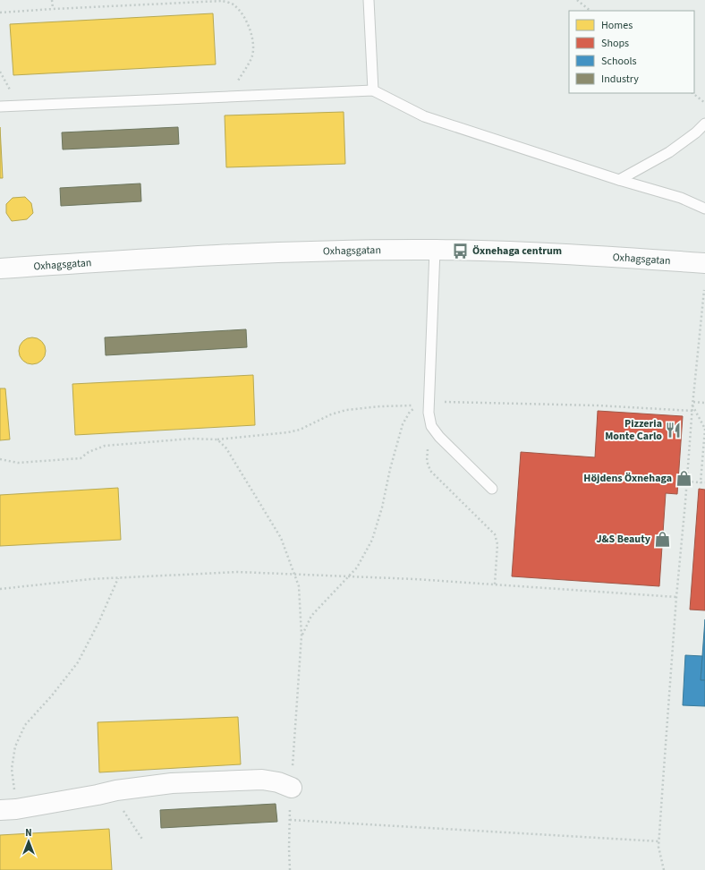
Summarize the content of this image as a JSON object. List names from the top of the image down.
{
  "streets": {
    "street": ["Oxhagsgatan"]
  },
  "places": {
    "bus stop": ["Öxnehaga centrum"],
    "restaurant": ["Pizzeria Monte Carlo"],
    "shop": ["Höjdens Öxnehaga", "J&S Beauty"]
  },
  "legend": [
    "Homes",
    "Shops",
    "Schools",
    "Industry"
  ],
  "north": "top"
}
